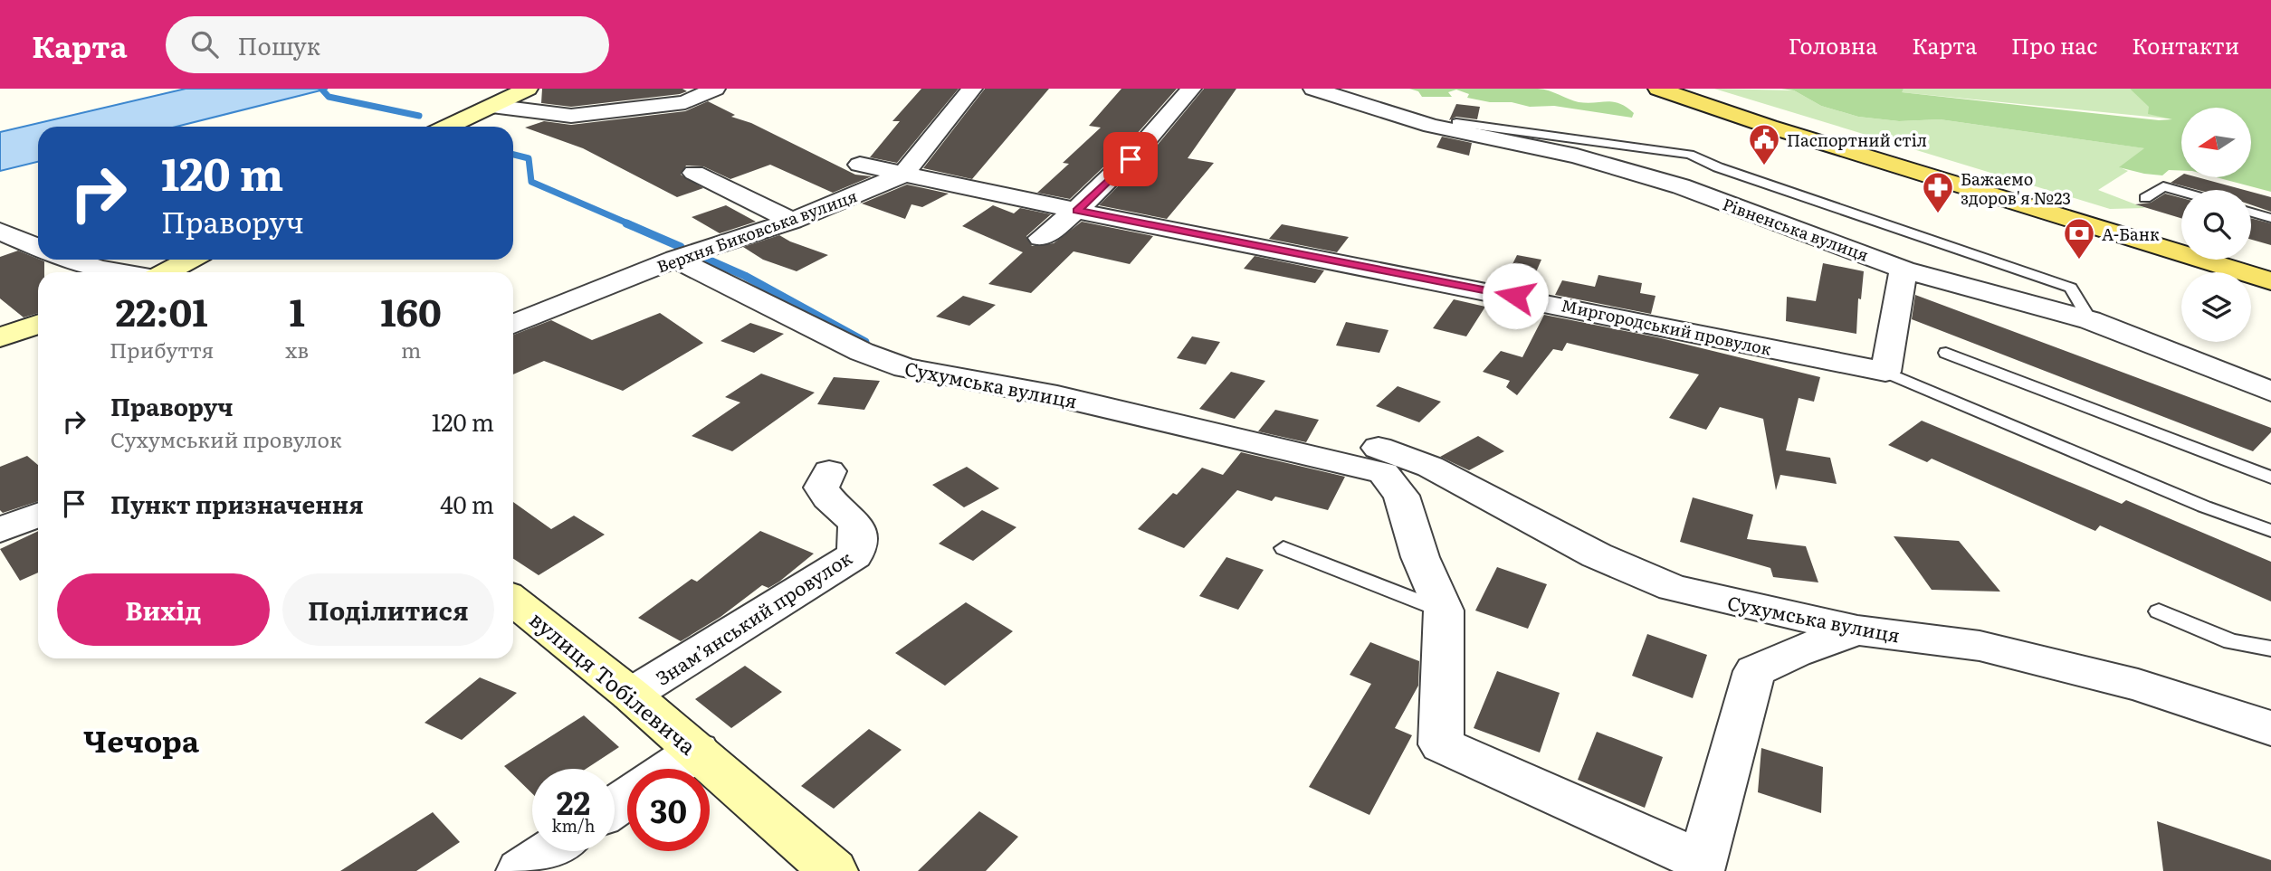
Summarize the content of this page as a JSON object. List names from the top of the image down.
{
  "streets": {
    "street": [
      "Рівненська вулиця",
      "Верхня Биковська вулиця",
      "Миргородський провулок",
      "Сухумська вулиця",
      "Знамʼянський провулок",
      "вулиця Тобілевича"
    ]
  },
  "crossings": [
    ["Верхня Биковська вулиця", "Миргородський провулок"],
    ["Верхня Биковська вулиця", "Сухумська вулиця"],
    ["Знамʼянський провулок", "вулиця Тобілевича"]
  ],
  "districts": ["Чечора"],
  "places": {
    "public building": ["Паспортний стіл"],
    "pharmacy": ["Бажаємо здоров'я №23"],
    "bank": ["А-Банк"]
  },
  "north": "left",
  "page": {
    "header": "Карта",
    "search": "Пошук",
    "nav": [
      "Головна",
      "Карта",
      "Про нас",
      "Контакти"
    ],
    "turn": ["120 m", "Праворуч"],
    "eta": [
      "22:01",
      "Прибуття",
      "1",
      "хв",
      "160",
      "m"
    ],
    "list": [
      {
        "name": "Праворуч",
        "note": "Сухумський провулок",
        "value": "120 m"
      },
      {
        "name": "Пункт призначення",
        "value": "40 m"
      }
    ],
    "buttons": ["Вихід", "Поділитися"],
    "speed": "22 km/h",
    "limit": "30"
  }
}
